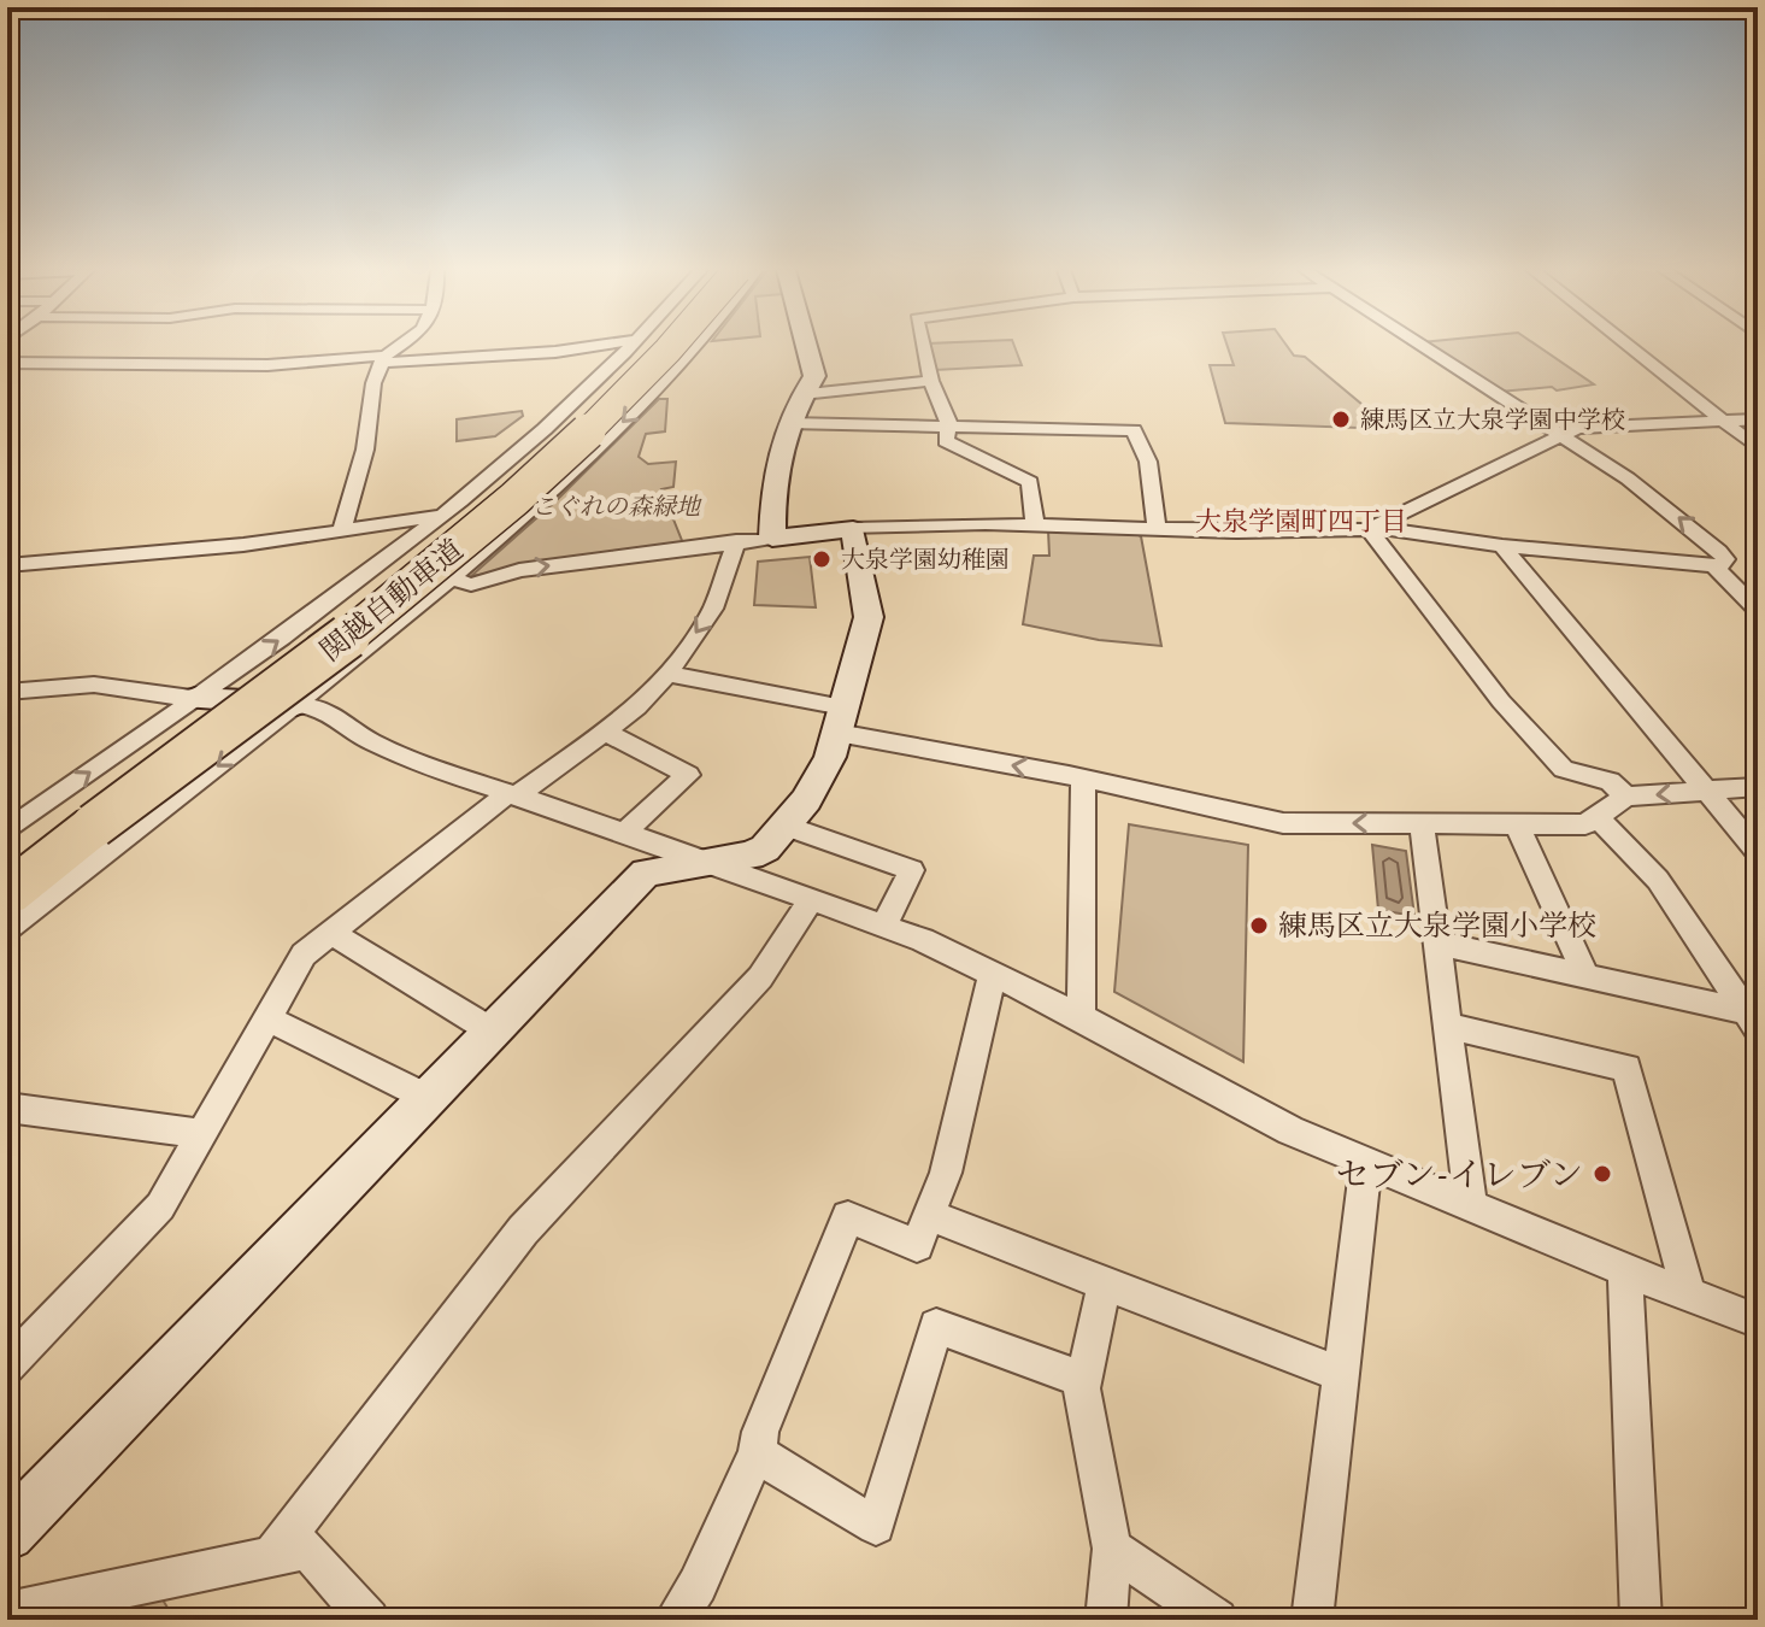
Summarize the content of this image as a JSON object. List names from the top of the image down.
{
  "streets": {
    "highway": ["関越自動車道"]
  },
  "districts": ["大泉学園町四丁目"],
  "parks": ["こぐれの森緑地"],
  "places": [
    "練馬区立大泉学園中学校",
    "大泉学園幼稚園",
    "練馬区立大泉学園小学校",
    "セブン-イレブン"
  ]
}
